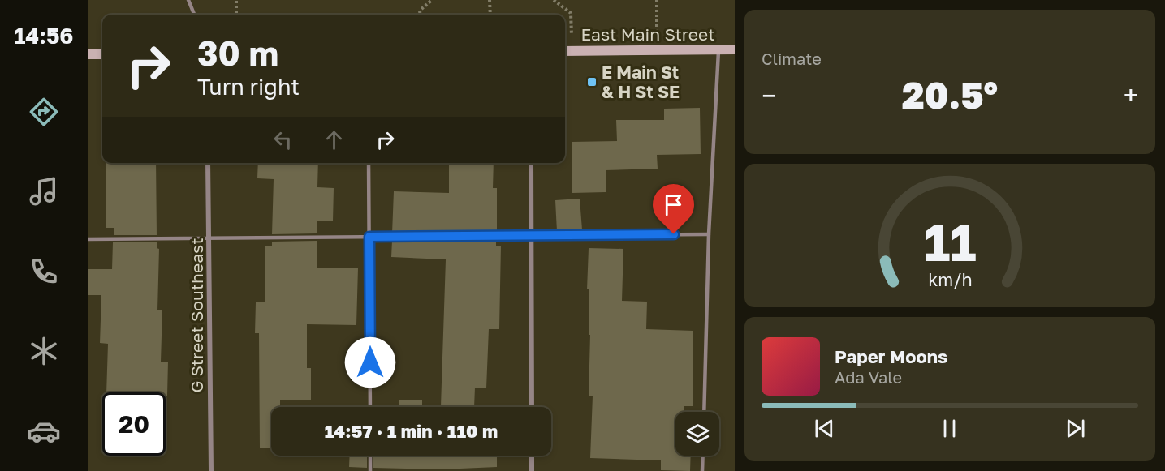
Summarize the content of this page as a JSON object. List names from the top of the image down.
{
  "streets": {
    "main road": ["East Main Street"],
    "street": ["G Street Southeast"]
  },
  "places": {
    "transit": ["E Main St & H St SE"]
  },
  "page": {
    "tabs": "14:56",
    "tile": "Climate",
    "turn": ["30 m", "Turn right"],
    "heat": ["−", "20.5°", "+"],
    "song": ["Paper Moons", "Ada Vale"],
    "limit": "20",
    "trip": "14:57 · 1 min · 110 m",
    "gauge": ["11", "km/h"]
  }
}
